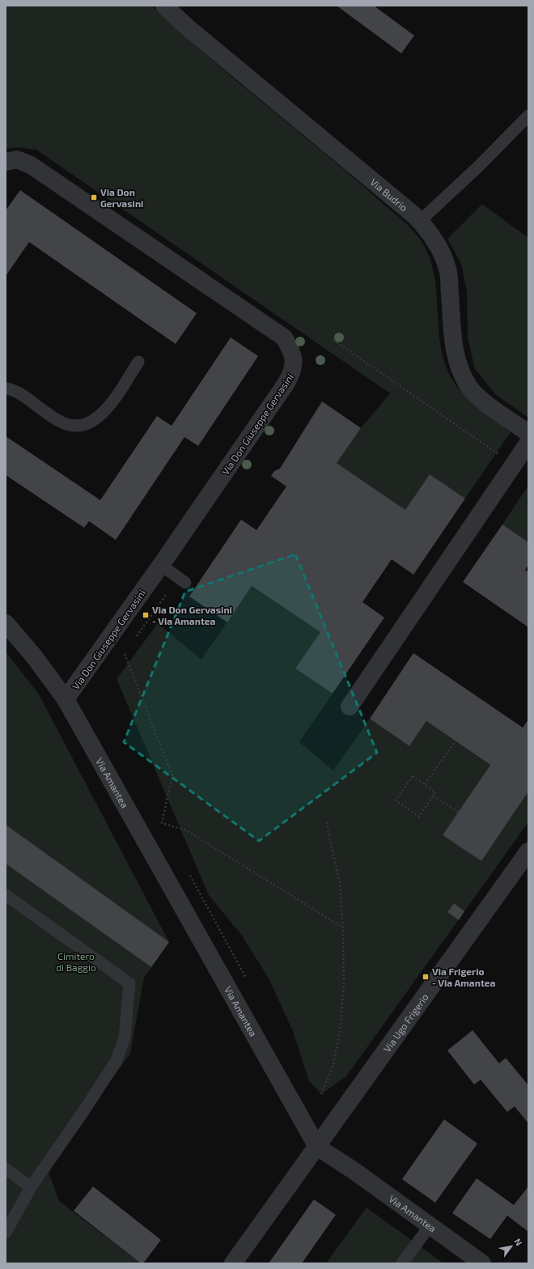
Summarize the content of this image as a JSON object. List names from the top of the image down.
{
  "streets": {
    "street": [
      "Via Budrio",
      "Via Don Giuseppe Gervasini",
      "Via Amantea",
      "Via Ugo Frigerio"
    ]
  },
  "crossings": [
    ["Via Don Giuseppe Gervasini", "Via Amantea"],
    ["Via Amantea", "Via Ugo Frigerio"]
  ],
  "parks": ["Cimitero di Baggio"],
  "places": {
    "transit": ["Via Don Gervasini", "Via Don Gervasini - Via Amantea", "Via Frigerio - Via Amantea"]
  },
  "north": "top right"
}
